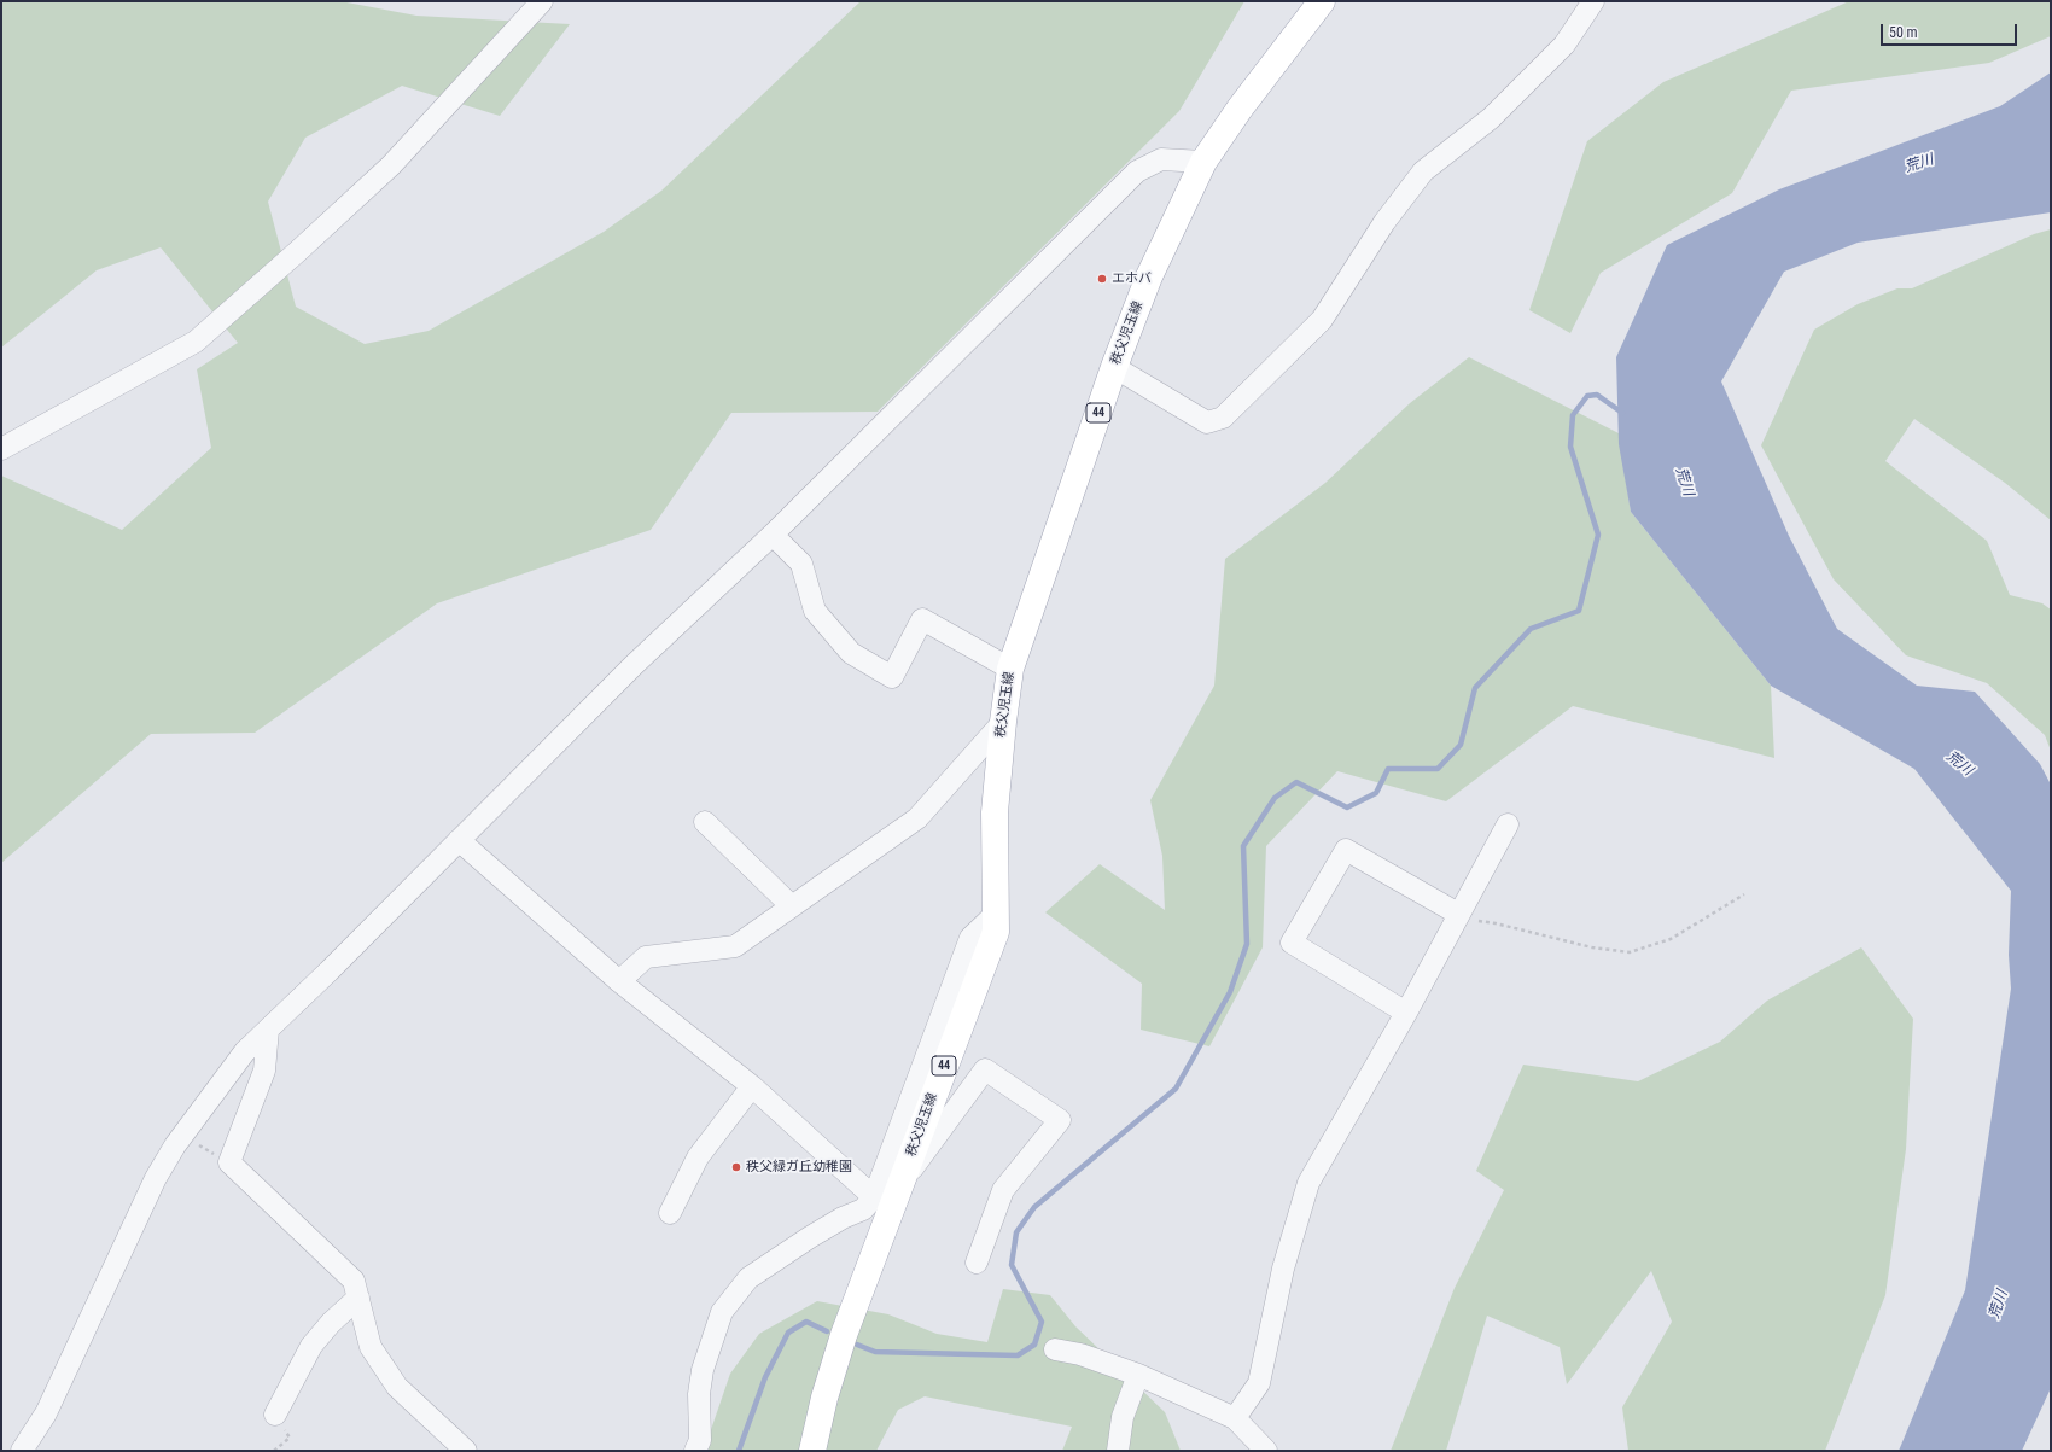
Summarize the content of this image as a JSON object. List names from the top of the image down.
{
  "streets": {
    "main road": ["秩父児玉線", "44"]
  },
  "water": ["荒川"],
  "places": ["エホバ", "秩父緑ガ丘幼稚園"],
  "scale_bar": "50 m"
}
